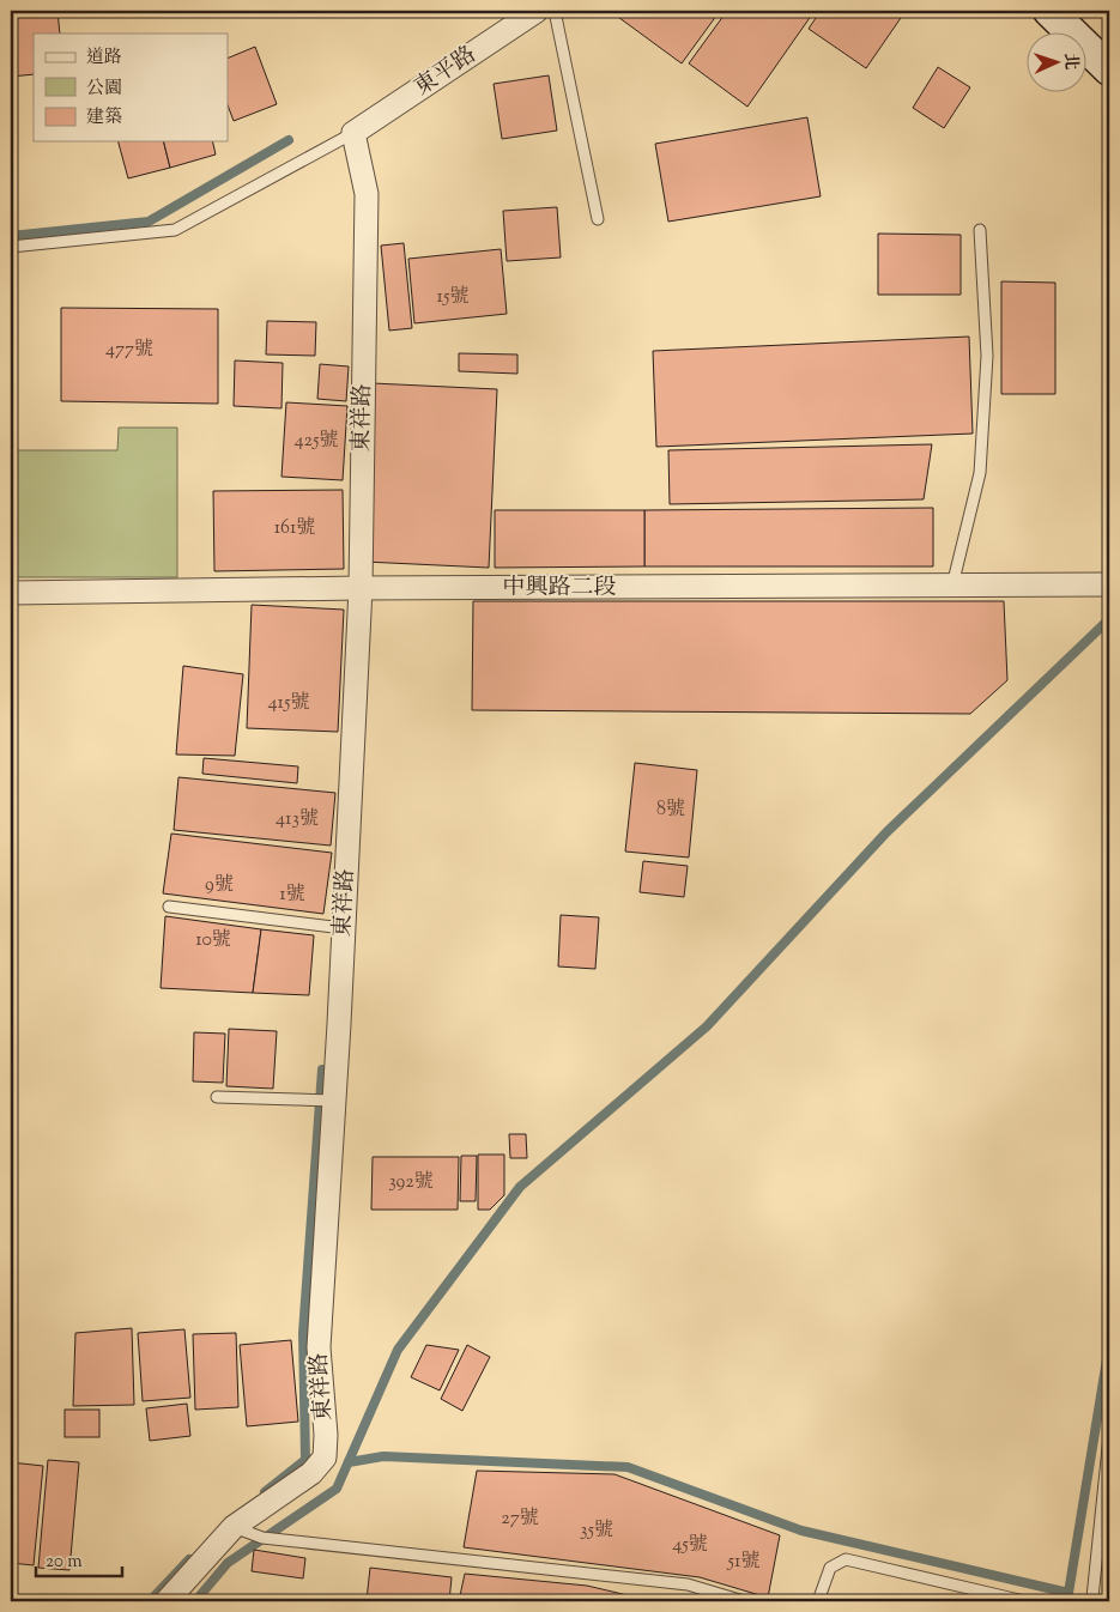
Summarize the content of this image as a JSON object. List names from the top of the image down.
{
  "streets": {
    "street": ["東平路", "東祥路", "中興路二段"]
  },
  "crossings": [
    ["東平路", "東祥路"],
    ["東祥路", "中興路二段"]
  ],
  "house_numbers": [
    "15號",
    "477號",
    "425號",
    "161號",
    "415號",
    "8號",
    "413號",
    "9號",
    "1號",
    "10號",
    "392號",
    "27號",
    "35號",
    "45號",
    "51號"
  ],
  "legend": ["道路", "公園", "建築"],
  "scale_bar": "20 m",
  "north": "right"
}
